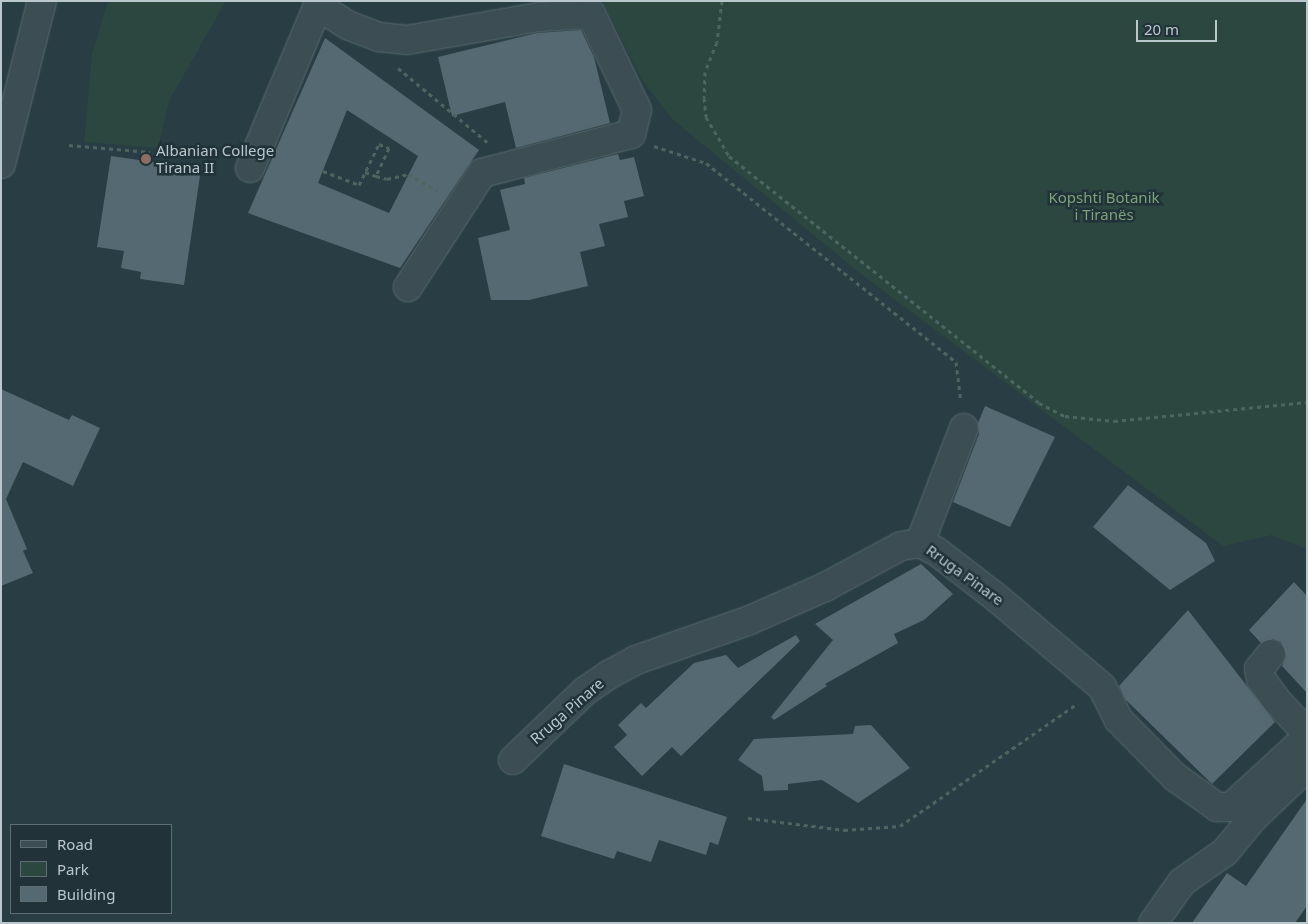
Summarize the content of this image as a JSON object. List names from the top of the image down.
{
  "streets": {
    "street": ["Rruga Pinare"]
  },
  "parks": ["Kopshti Botanik i Tiranës"],
  "places": ["Albanian College Tirana II"],
  "legend": ["Road", "Park", "Building"],
  "scale_bar": "20 m"
}
